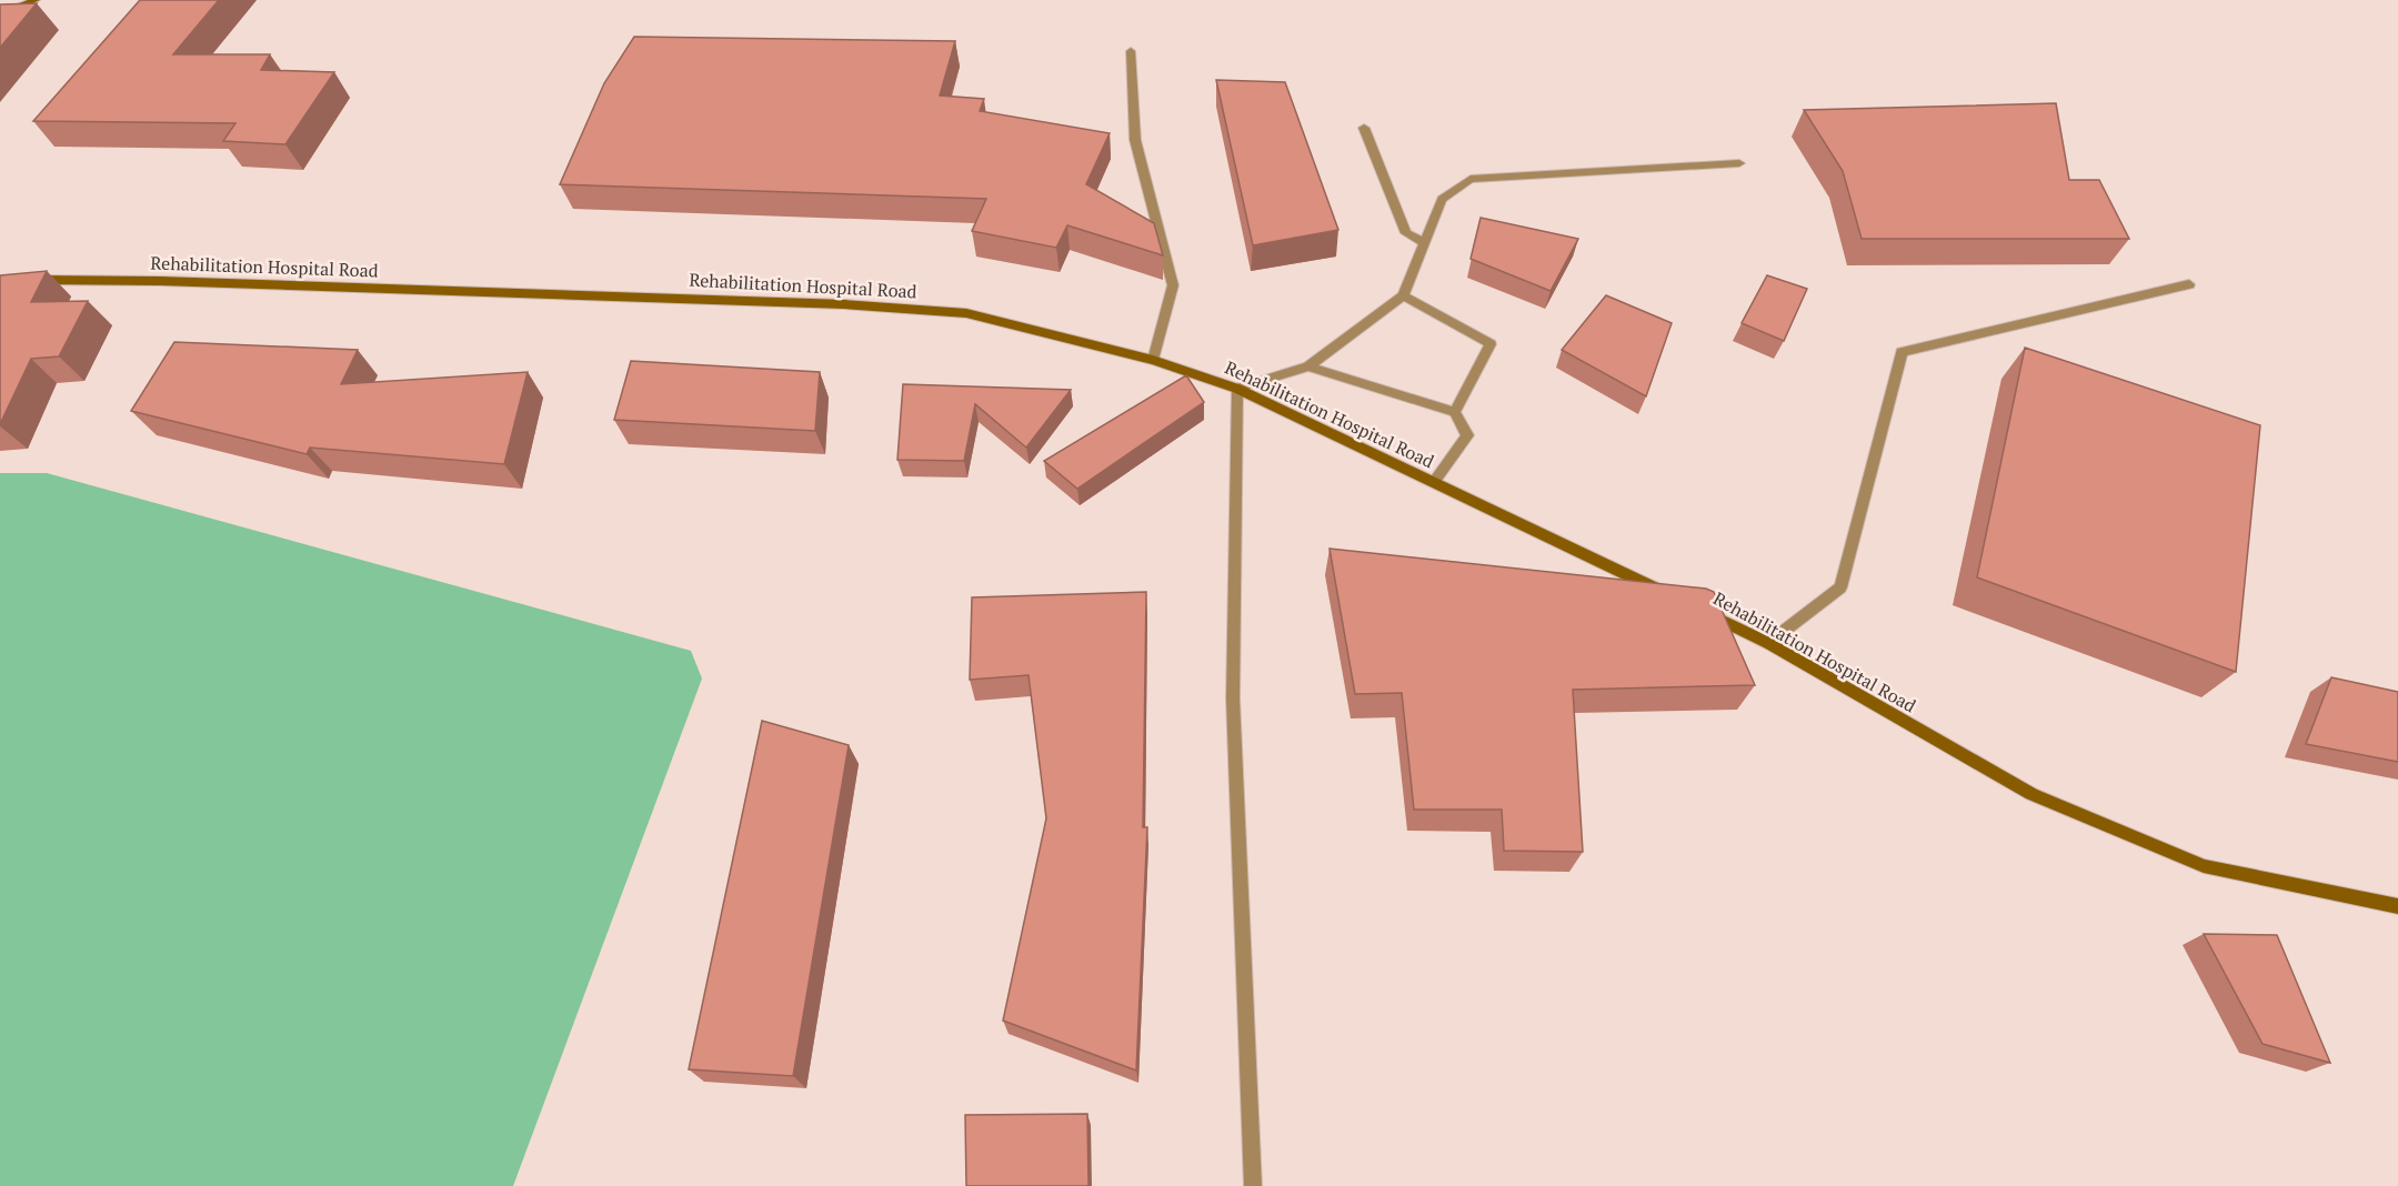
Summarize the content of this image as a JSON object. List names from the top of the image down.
{
  "streets": {
    "street": ["Rehabilitation Hospital Road"]
  }
}
